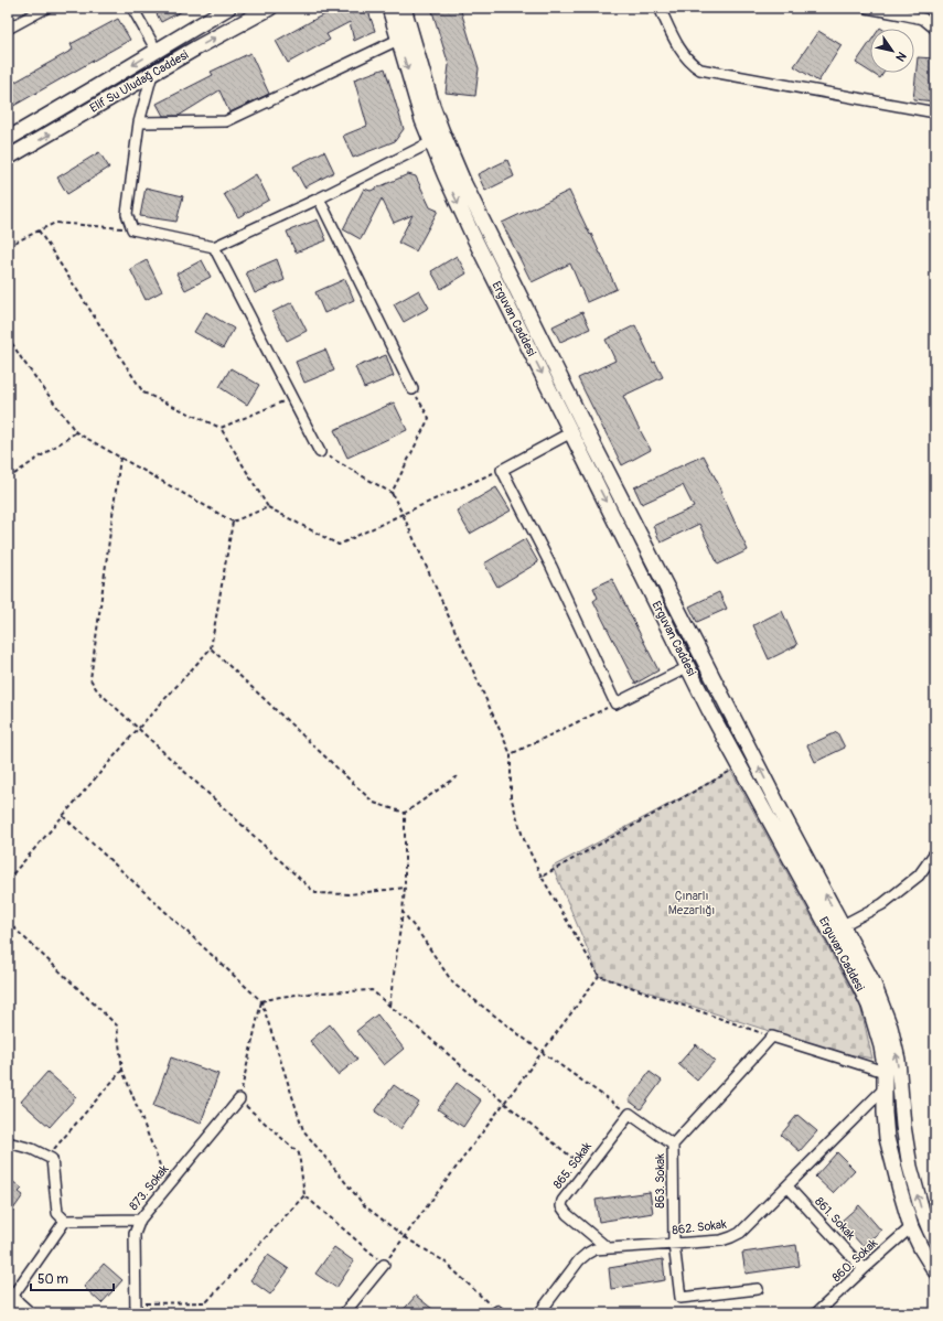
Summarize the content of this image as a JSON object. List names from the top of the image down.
{
  "streets": {
    "street": [
      "Elif Su Uludağ Caddesi",
      "Erguvan Caddesi",
      "865. Sokak",
      "863. Sokak",
      "873. Sokak",
      "861. Sokak",
      "862. Sokak",
      "860. Sokak"
    ]
  },
  "crossings": [
    ["Erguvan Caddesi", "862. Sokak"],
    ["Erguvan Caddesi", "860. Sokak"],
    ["865. Sokak", "862. Sokak"],
    ["863. Sokak", "862. Sokak"],
    ["861. Sokak", "862. Sokak"],
    ["861. Sokak", "860. Sokak"]
  ],
  "parks": ["Çınarlı Mezarlığı"],
  "scale_bar": "50 m",
  "north": "bottom right"
}
